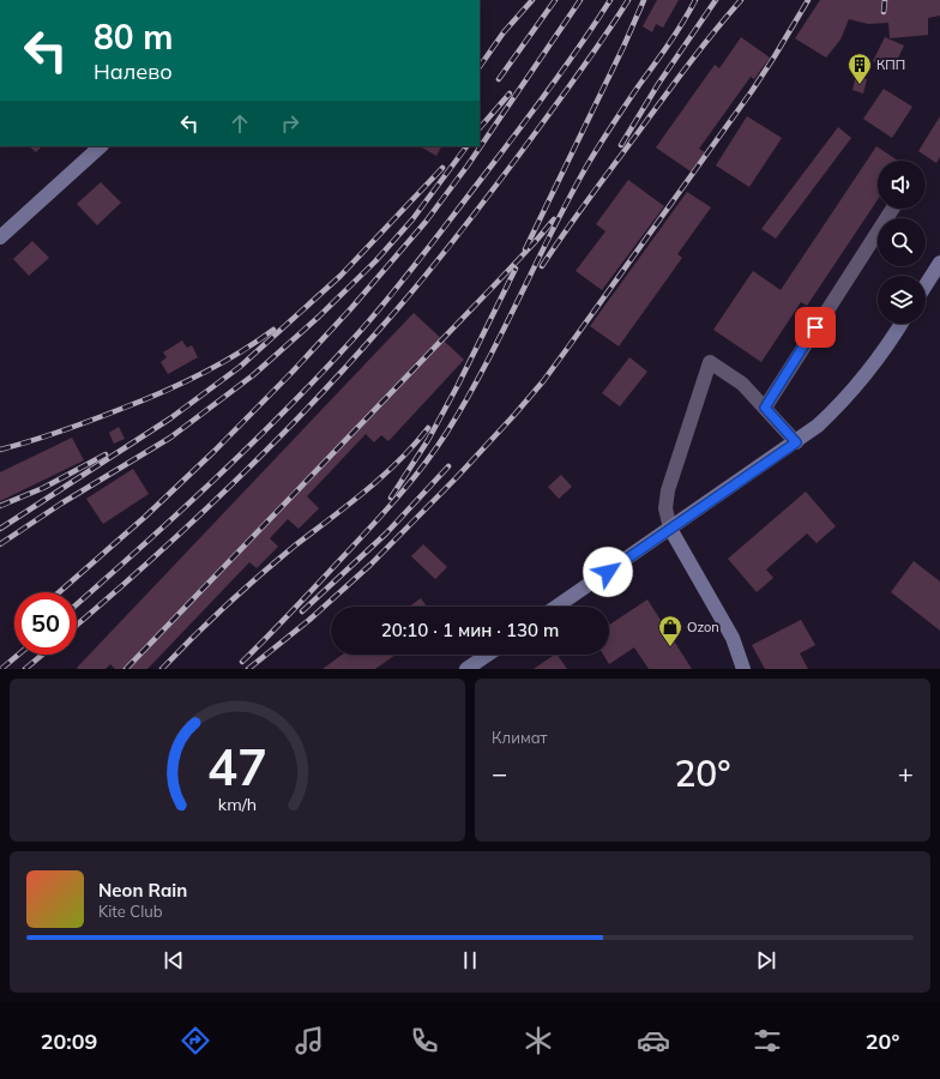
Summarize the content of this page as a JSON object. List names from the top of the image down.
{
  "places": {
    "building": ["КПП"],
    "shop": ["Ozon"]
  },
  "page": {
    "turn": ["80 m", "Налево"],
    "limit": "50",
    "trip": "20:10 · 1 мин · 130 m",
    "tile": "Климат",
    "heat": ["−", "20°", "+"],
    "song": ["Neon Rain", "Kite Club"],
    "tabs": ["20:09", "20°"],
    "gauge": ["47", "km/h"]
  }
}
